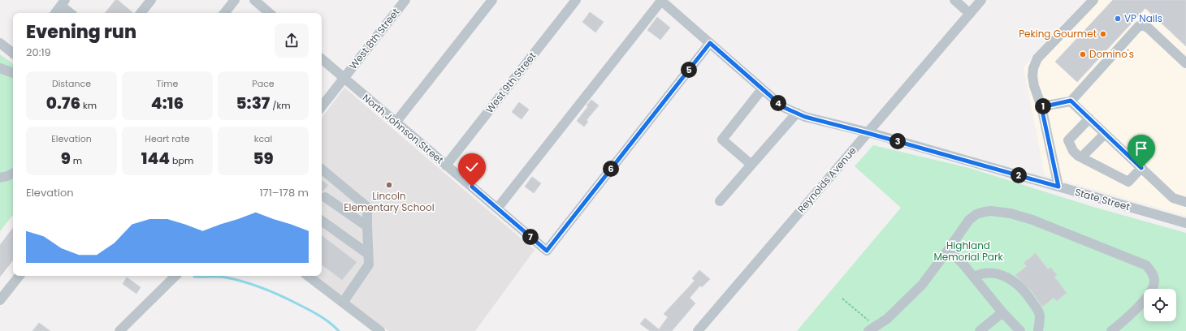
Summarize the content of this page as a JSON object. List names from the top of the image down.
{
  "streets": {
    "street": [
      "West 8th Street",
      "West 9th Street",
      "North Johnson Street",
      "Reynolds Avenue",
      "State Street"
    ]
  },
  "crossings": [
    ["West 8th Street", "North Johnson Street"],
    ["West 9th Street", "North Johnson Street"],
    ["North Johnson Street", "State Street"],
    ["Reynolds Avenue", "State Street"]
  ],
  "parks": ["Highland Memorial Park"],
  "places": [
    "VP Nails",
    "Peking Gourmet",
    "Domino's",
    "Lincoln Elementary School"
  ],
  "page": {
    "heading": ["Evening run", "20:19"],
    "pins": [
      "5",
      "4",
      "1",
      "3",
      "6",
      "2",
      "7"
    ],
    "stats": [
      ["Distance", "0.76 km"],
      ["Time", "4:16"],
      ["Pace", "5:37 /km"],
      ["Elevation", "9 m"],
      ["Heart rate", "144 bpm"],
      ["kcal", "59"]
    ],
    "chart": ["Elevation", "171–178 m"]
  }
}
